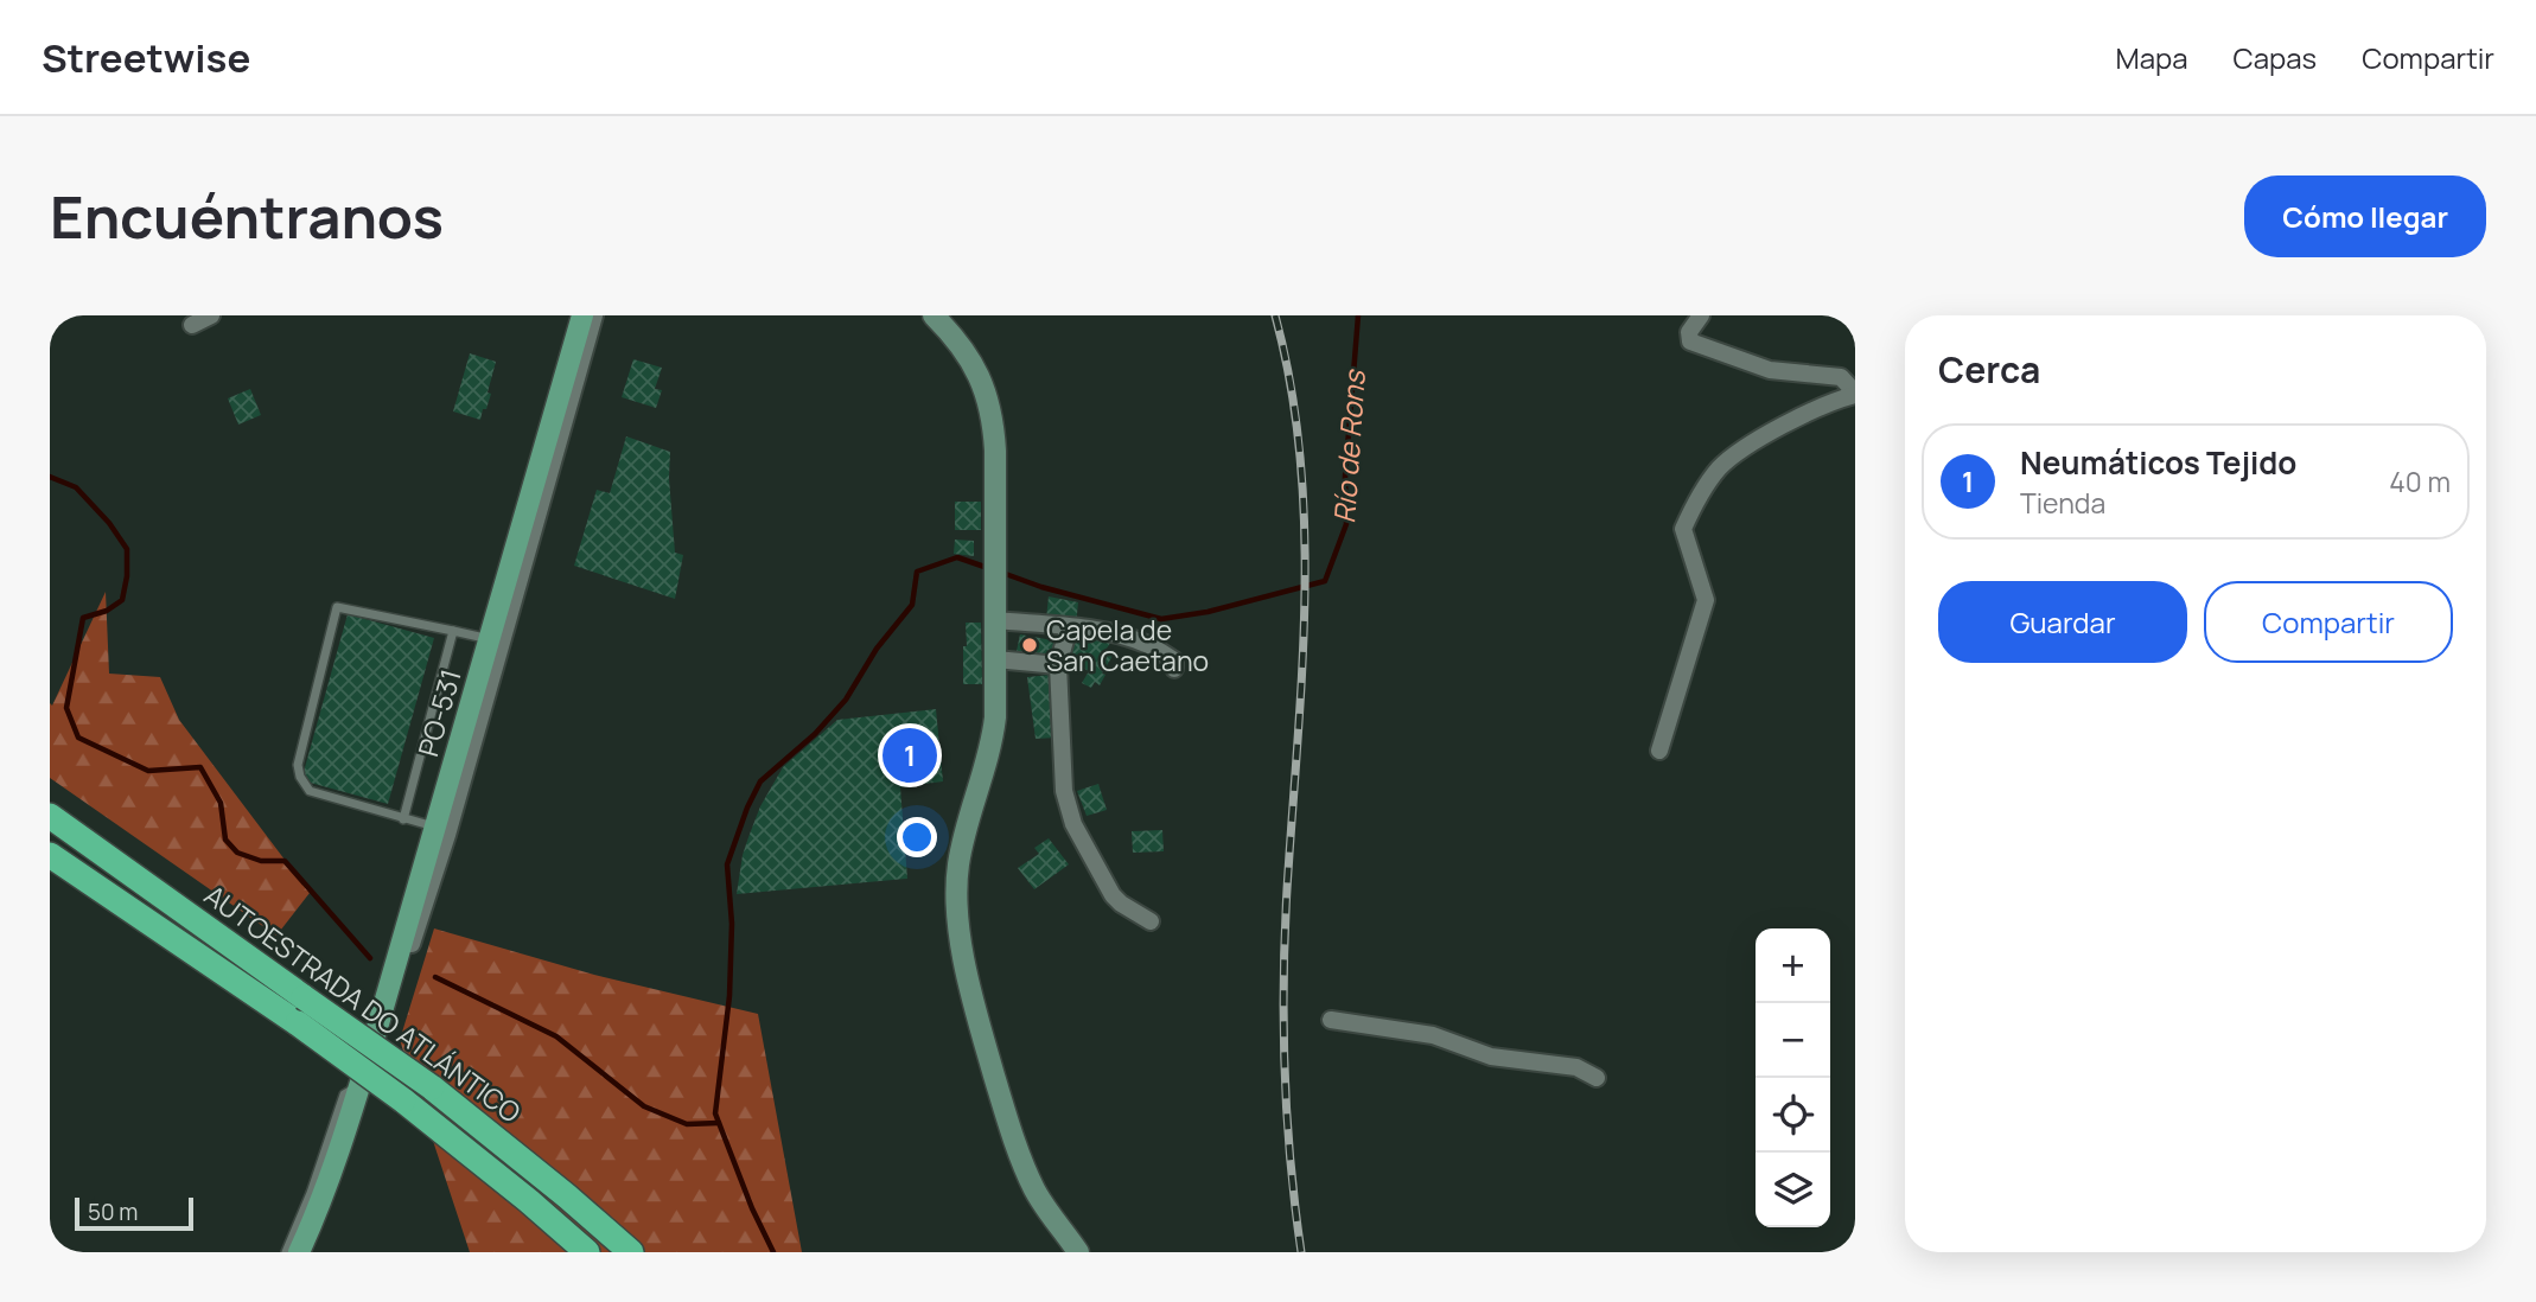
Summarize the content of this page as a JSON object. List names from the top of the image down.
{
  "streets": {
    "highway": ["AUTOESTRADA DO ATLÁNTICO"],
    "main road": ["PO-531"]
  },
  "water": ["Río de Rons"],
  "places": ["Capela de San Caetano"],
  "scale_bar": "50 m",
  "page": {
    "header": "Streetwise",
    "nav": ["Mapa", "Capas", "Compartir"],
    "buttons": [
      "Cómo llegar",
      ["Guardar", "Compartir"]
    ],
    "title": "Encuéntranos",
    "heading": "Cerca",
    "list": [
      {
        "mark": "1",
        "name": "Neumáticos Tejido",
        "note": "Tienda",
        "value": "40 m"
      }
    ],
    "pins": "1",
    "map_buttons": ["+", "−"],
    "scale": "50 m"
  }
}
